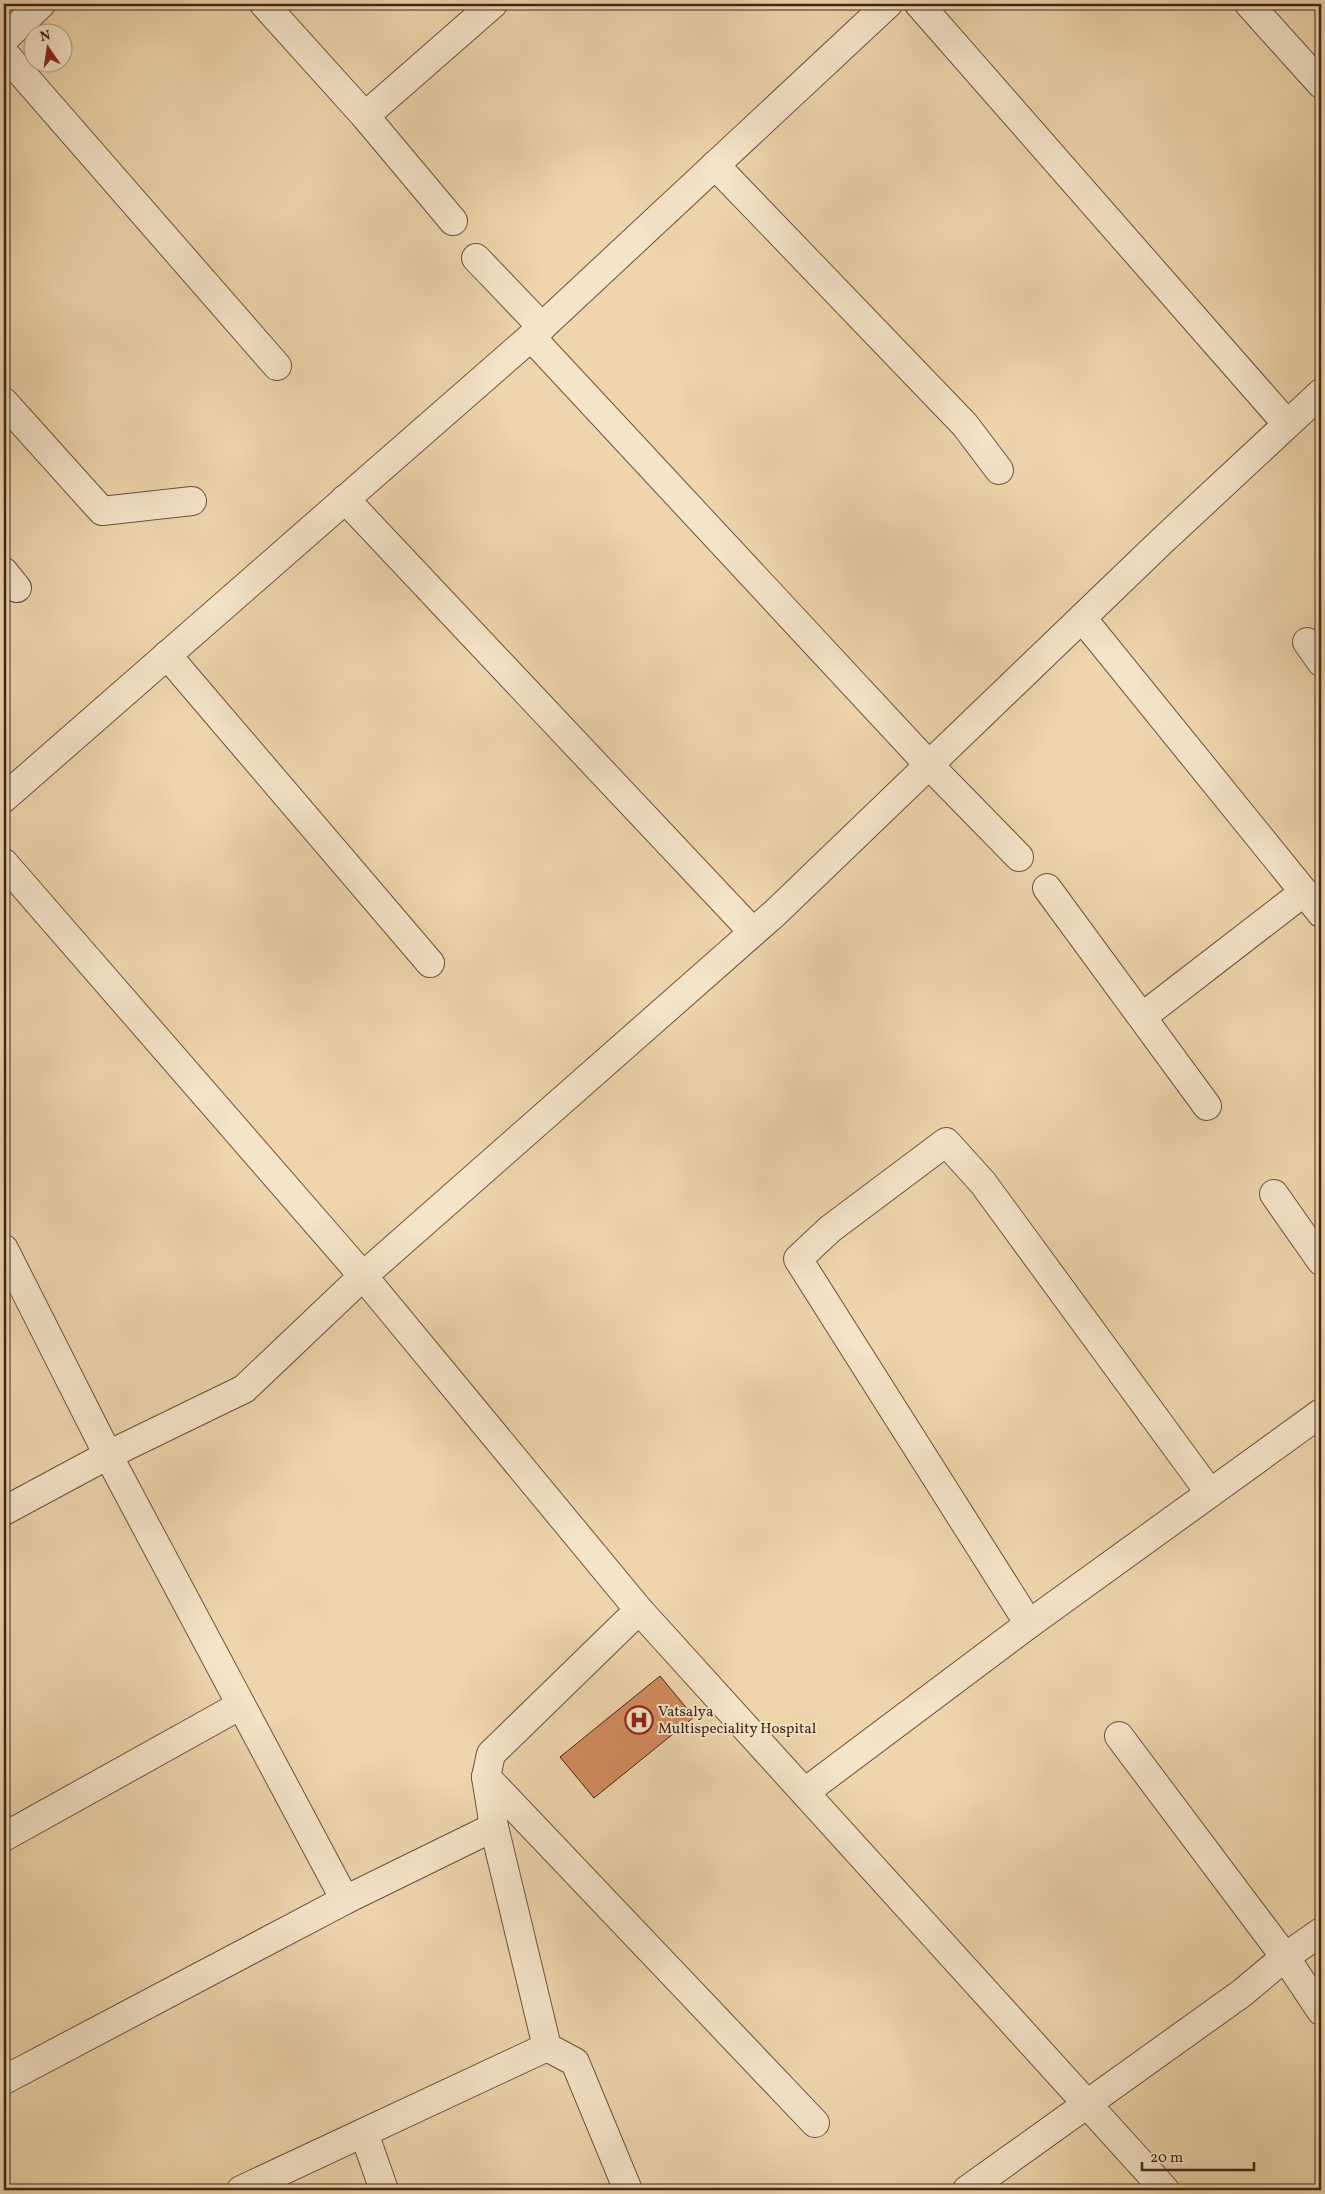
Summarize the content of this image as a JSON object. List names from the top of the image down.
{
  "places": {
    "hospital": ["Vatsalya Multispeciality Hospital"]
  },
  "scale_bar": "20 m",
  "north": "top"
}
